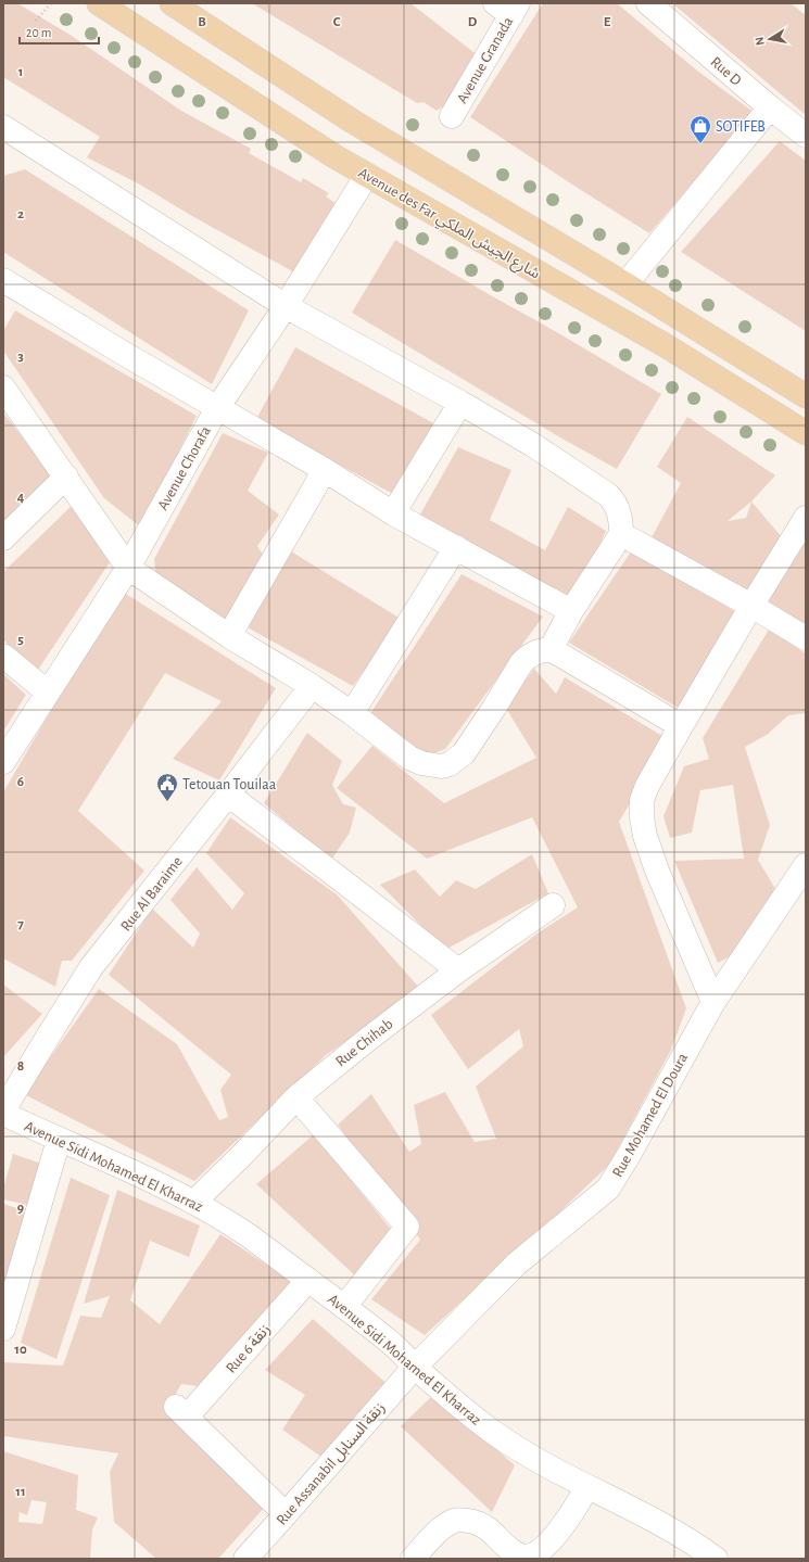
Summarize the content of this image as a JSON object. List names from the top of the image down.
{
  "streets": {
    "main road": ["Avenue des Far شارع الجيش الملكي"],
    "street": [
      "Avenue Granada",
      "Rue D",
      "Avenue Chorafa",
      "Rue Al Baraime",
      "Rue Chihab",
      "Rue Mohamed El Doura",
      "Avenue Sidi Mohamed El Kharraz",
      "Rue 6 زنقة",
      "Rue Assanabil زنقة السنابل"
    ]
  },
  "crossings": [
    ["Avenue des Far شارع الجيش الملكي", "Avenue Chorafa"],
    ["Rue Al Baraime", "Avenue Sidi Mohamed El Kharraz"],
    ["Rue Chihab", "Avenue Sidi Mohamed El Kharraz"],
    ["Rue Mohamed El Doura", "Avenue Sidi Mohamed El Kharraz"],
    ["Rue Mohamed El Doura", "Rue Assanabil زنقة السنابل"],
    ["Avenue Sidi Mohamed El Kharraz", "Rue 6 زنقة"],
    ["Avenue Sidi Mohamed El Kharraz", "Rue Assanabil زنقة السنابل"],
    ["Rue 6 زنقة", "Rue Assanabil زنقة السنابل"]
  ],
  "places": {
    "shop": ["SOTIFEB"],
    "public building": ["Tetouan Touilaa"]
  },
  "scale_bar": "20 m",
  "north": "left",
  "grid": {
    "columns": [
      "B",
      "C",
      "D",
      "E"
    ],
    "rows": [
      "1",
      "2",
      "3",
      "4",
      "5",
      "6",
      "7",
      "8",
      "9",
      "10",
      "11"
    ]
  }
}
